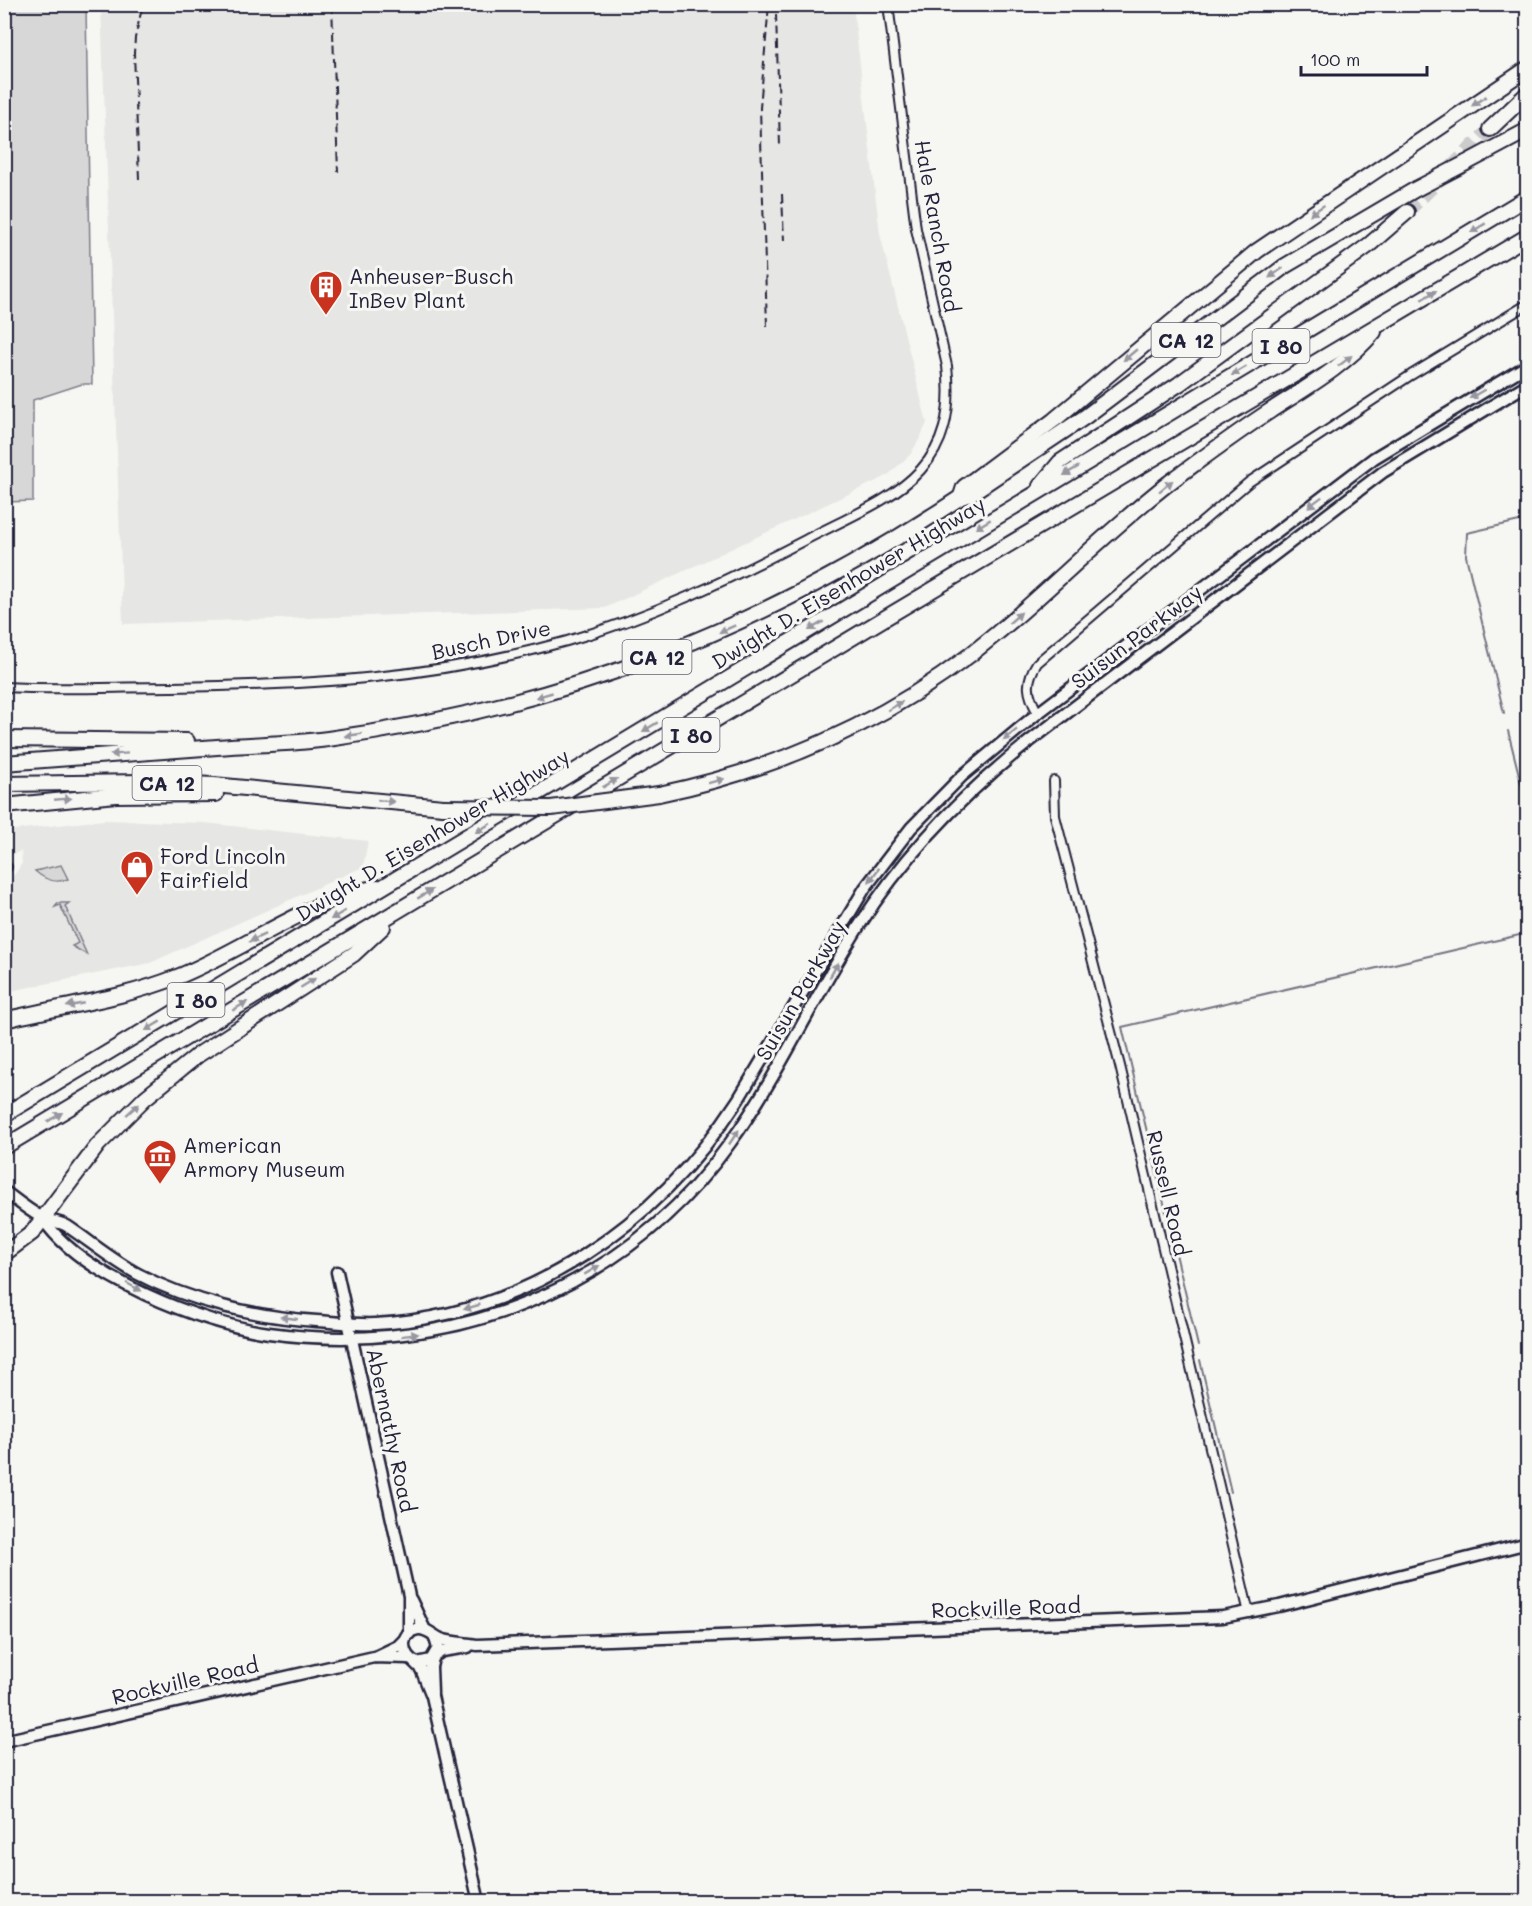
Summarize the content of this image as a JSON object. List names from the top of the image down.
{
  "streets": {
    "highway": ["CA 12", "I 80", "Dwight D. Eisenhower Highway"],
    "main road": ["Suisun Parkway", "Abernathy Road", "Rockville Road"],
    "street": ["Hale Ranch Road", "Busch Drive", "Russell Road"]
  },
  "crossings": [
    ["Hale Ranch Road", "Busch Drive"],
    ["CA 12", "I 80"],
    ["Suisun Parkway", "Abernathy Road"],
    ["Russell Road", "Rockville Road"],
    ["Abernathy Road", "Rockville Road"]
  ],
  "places": {
    "building": ["Anheuser-Busch InBev Plant"],
    "shop": ["Ford Lincoln Fairfield"],
    "museum": ["American Armory Museum"]
  },
  "scale_bar": "100 m"
}
